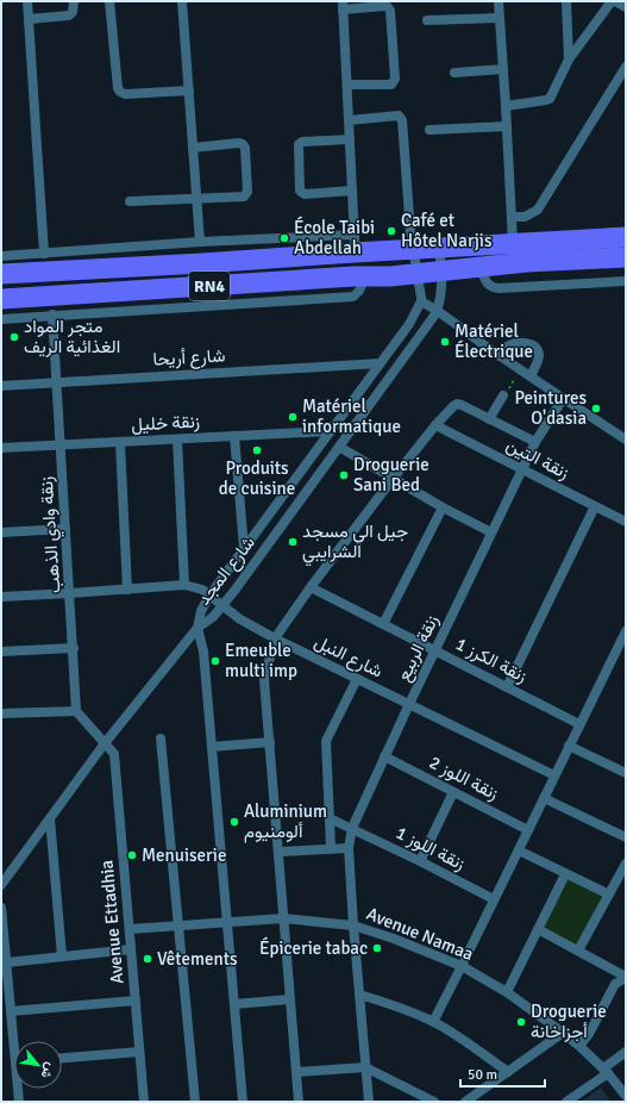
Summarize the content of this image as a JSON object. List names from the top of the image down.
{
  "streets": {
    "main road": ["RN4"],
    "street": [
      "شارع أريحا",
      "زنقة خليل",
      "زنقة التين",
      "زنقة وادي الذهب",
      "شارع المجد",
      "زنقة الربيع",
      "شارع النبل",
      "زنقة الكرز 1",
      "زنقة اللوز 2",
      "زنقة اللوز 1",
      "Avenue Ettadhia",
      "Avenue Namaa"
    ]
  },
  "crossings": [
    ["RN4", "شارع المجد"],
    ["شارع أريحا", "زنقة وادي الذهب"],
    ["شارع أريحا", "شارع المجد"],
    ["زنقة خليل", "زنقة وادي الذهب"],
    ["زنقة خليل", "شارع المجد"],
    ["زنقة التين", "زنقة الربيع"],
    ["شارع المجد", "شارع النبل"],
    ["زنقة الربيع", "شارع النبل"],
    ["زنقة الربيع", "زنقة الكرز 1"],
    ["زنقة الربيع", "زنقة اللوز 2"],
    ["زنقة الربيع", "زنقة اللوز 1"],
    ["زنقة الربيع", "Avenue Namaa"],
    ["Avenue Ettadhia", "Avenue Namaa"]
  ],
  "places": [
    "Café et Hôtel Narjis",
    "École Taibi Abdellah",
    "متجر المواد الغذائية الريف",
    "Matériel Électrique",
    "Peintures O'dasia",
    "Matériel informatique",
    "Produits de cuisine",
    "Droguerie Sani Bed",
    "جيل الي مسجد الشرايبي",
    "Emeuble multi imp",
    "Aluminium ألومنيوم",
    "Menuiserie",
    "Épicerie tabac",
    "Vêtements",
    "Droguerie أجزاخانة"
  ],
  "scale_bar": "50 m",
  "north": "bottom right"
}
